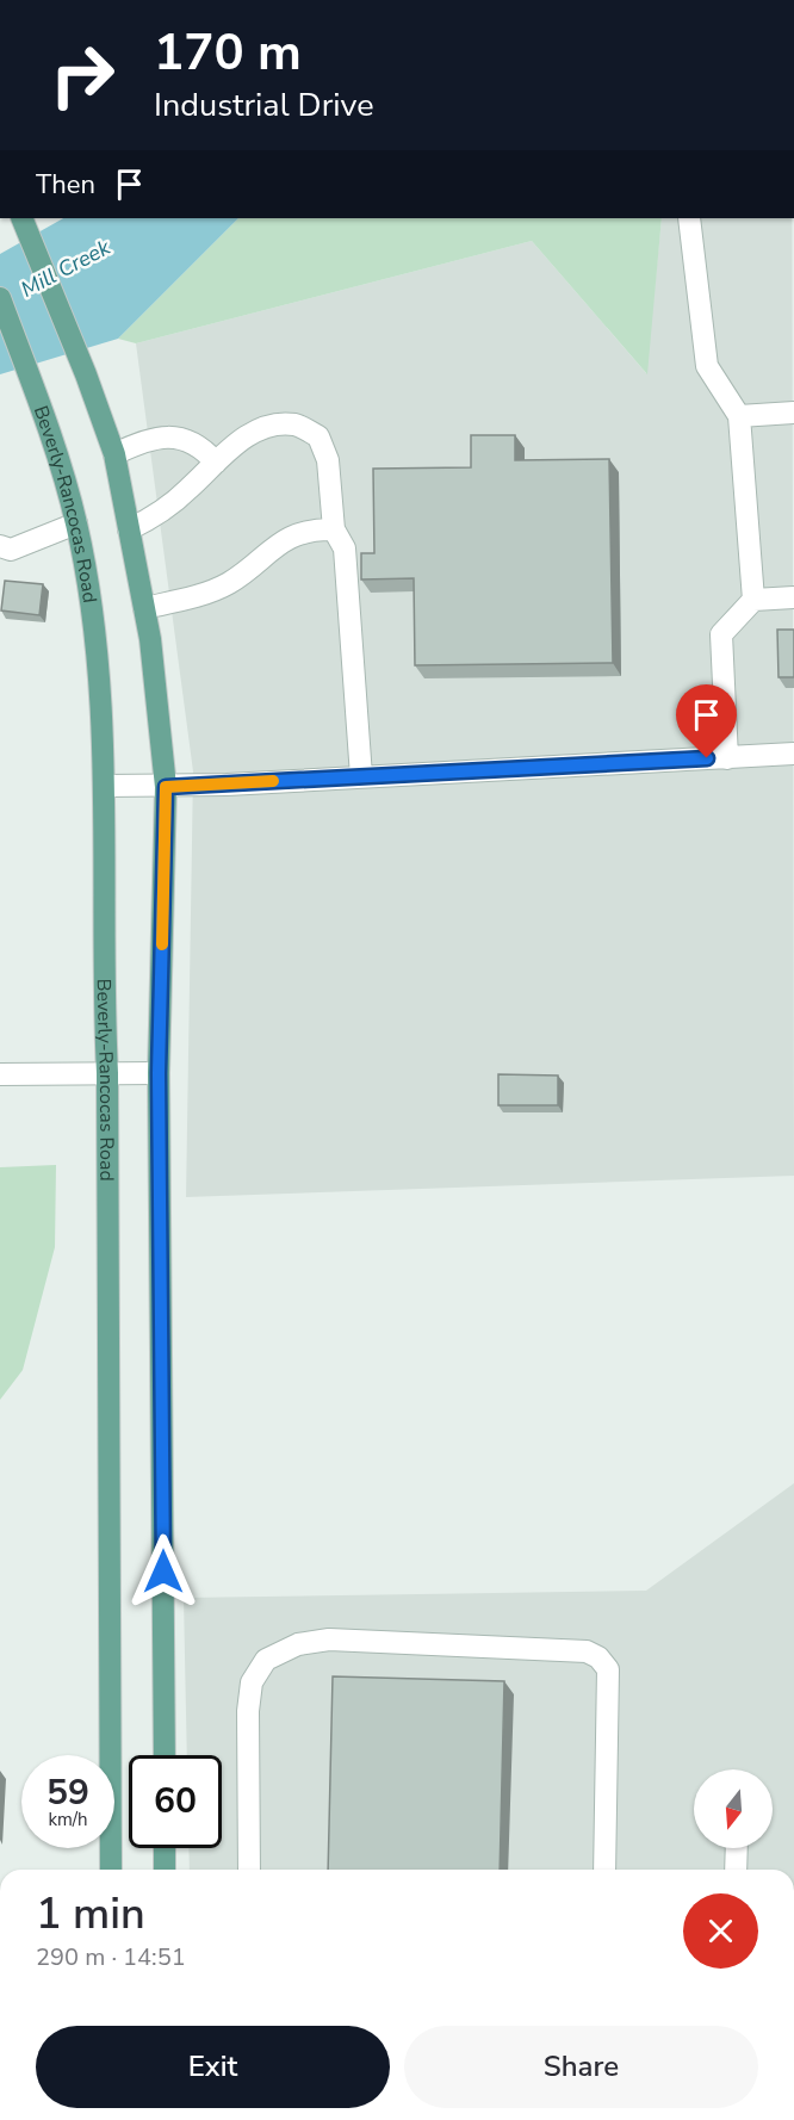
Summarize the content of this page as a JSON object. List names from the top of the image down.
{
  "streets": {
    "main road": ["Beverly-Rancocas Road"]
  },
  "water": ["Mill Creek"],
  "north": "bottom",
  "page": {
    "turn": ["170 m", "Industrial Drive"],
    "then": "Then",
    "speed": "59 km/h",
    "limit": "60",
    "heading": ["1 min", "290 m · 14:51"],
    "buttons": ["Exit", "Share"]
  }
}
